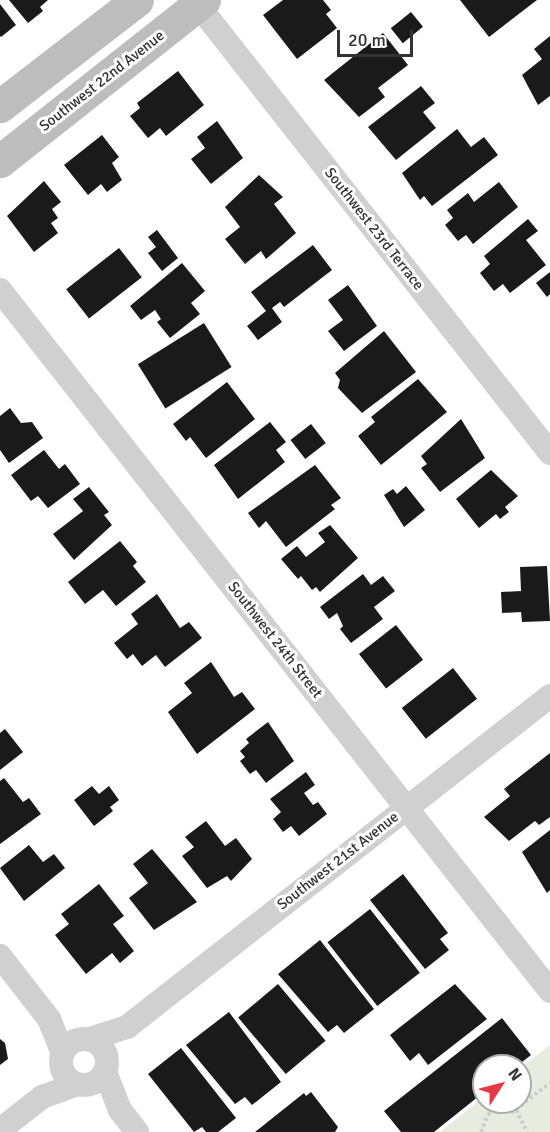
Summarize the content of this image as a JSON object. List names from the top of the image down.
{
  "streets": {
    "main road": ["Southwest 22nd Avenue"],
    "street": ["Southwest 23rd Terrace", "Southwest 24th Street", "Southwest 21st Avenue"]
  },
  "crossings": [
    ["Southwest 22nd Avenue", "Southwest 23rd Terrace"],
    ["Southwest 24th Street", "Southwest 21st Avenue"]
  ],
  "scale_bar": "20 m",
  "north": "top right"
}
